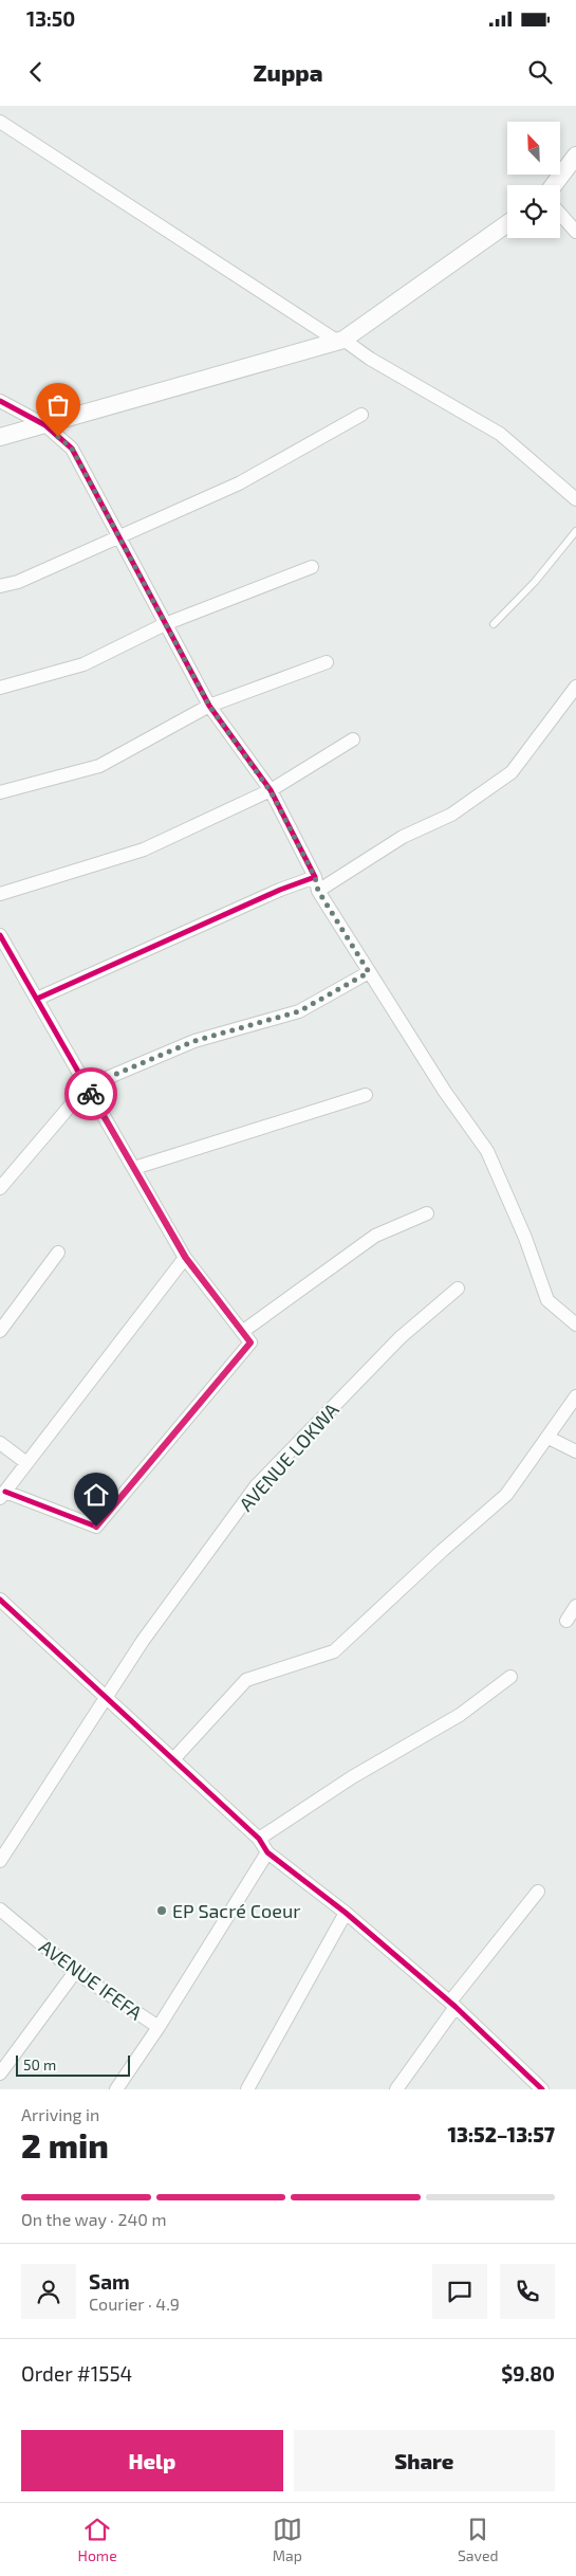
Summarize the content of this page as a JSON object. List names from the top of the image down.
{
  "streets": {
    "street": ["AVENUE LOKWA", "AVENUE IFEFA"]
  },
  "places": ["EP Sacré Coeur"],
  "scale_bar": "50 m",
  "north": "top left",
  "page": {
    "status": "13:50",
    "header": "Zuppa",
    "scale": "50 m",
    "heading": ["2 min", "Arriving in", "13:52–13:57"],
    "panel": [
      "Sam",
      "Courier · 4.9",
      "Order #1554",
      "$9.80"
    ],
    "bar": "On the way · 240 m",
    "buttons": ["Help", "Share"],
    "tabs": ["Home", "Map", "Saved"]
  }
}
